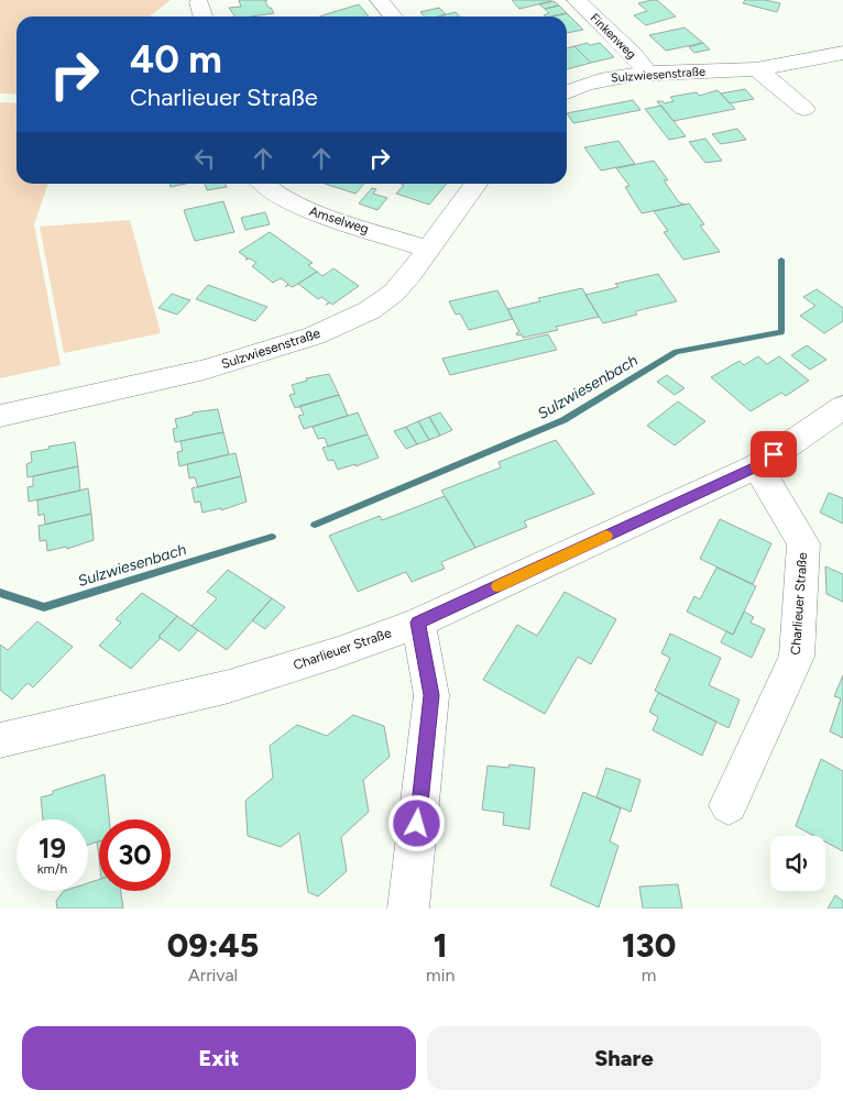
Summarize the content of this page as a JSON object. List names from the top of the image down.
{
  "streets": {
    "street": [
      "Finkenweg",
      "Sulzwiesenstraße",
      "Amselweg",
      "Charlieuer Straße"
    ]
  },
  "crossings": [
    ["Finkenweg", "Sulzwiesenstraße"],
    ["Sulzwiesenstraße", "Amselweg"]
  ],
  "water": ["Sulzwiesenbach"],
  "page": {
    "turn": ["40 m", "Charlieuer Straße"],
    "speed": "19 km/h",
    "limit": "30",
    "eta": [
      "09:45",
      "Arrival",
      "1",
      "min",
      "130",
      "m"
    ],
    "buttons": ["Exit", "Share"]
  }
}
